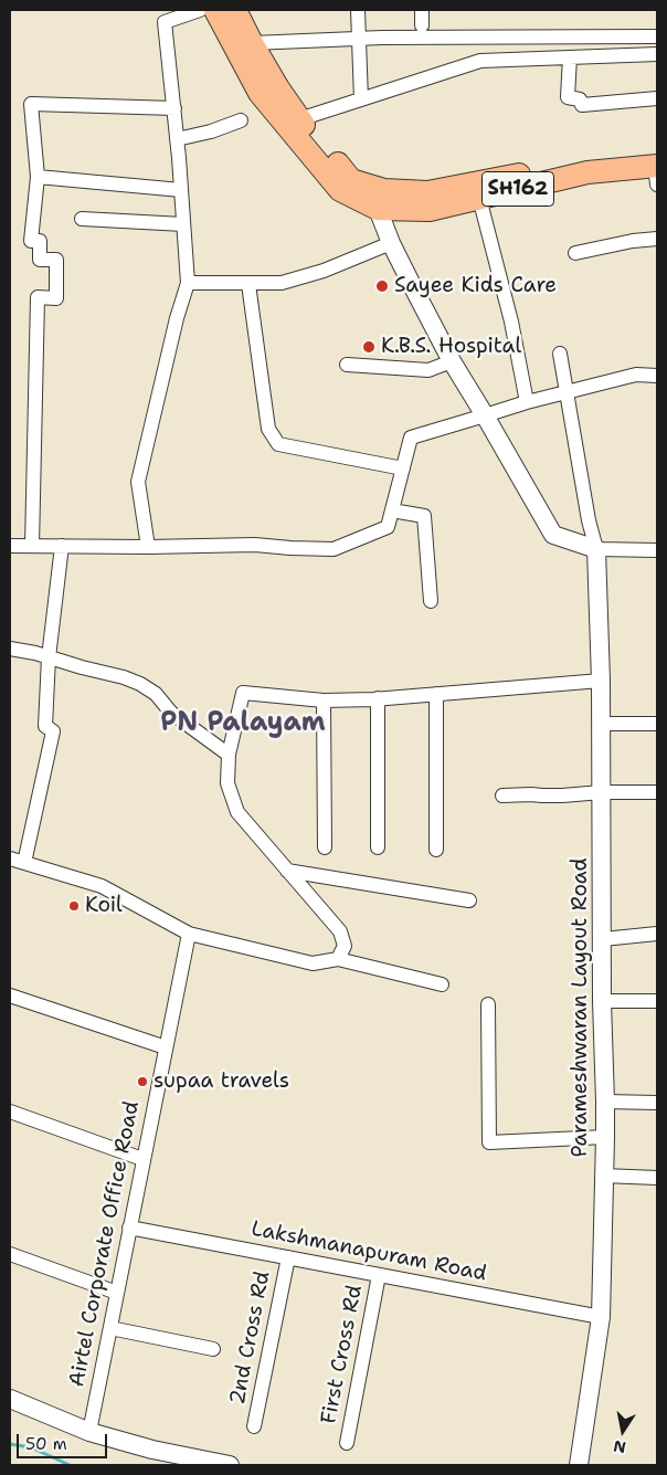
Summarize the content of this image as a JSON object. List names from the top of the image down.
{
  "streets": {
    "main road": ["SH162"],
    "street": [
      "Parameshwaran Layout Road",
      "Airtel Corporate Office Road",
      "Lakshmanapuram Road",
      "2nd Cross Rd",
      "First Cross Rd"
    ]
  },
  "crossings": [
    ["Parameshwaran Layout Road", "Lakshmanapuram Road"],
    ["Airtel Corporate Office Road", "Lakshmanapuram Road"],
    ["Lakshmanapuram Road", "2nd Cross Rd"],
    ["Lakshmanapuram Road", "First Cross Rd"]
  ],
  "districts": ["PN Palayam"],
  "places": [
    "Sayee Kids Care",
    "K.B.S. Hospital",
    "Koil",
    "supaa travels"
  ],
  "scale_bar": "50 m",
  "north": "bottom"
}
